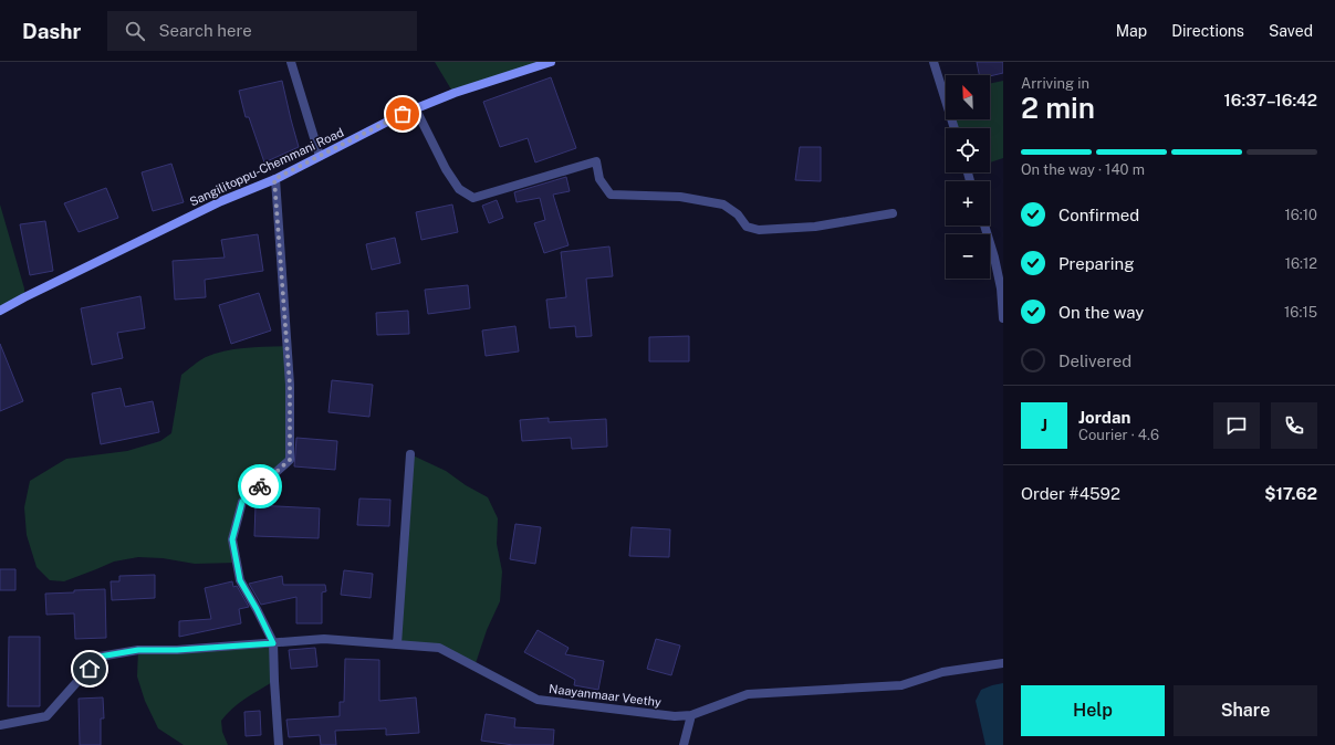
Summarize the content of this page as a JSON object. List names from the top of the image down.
{
  "streets": {
    "main road": ["Sangilitoppu-Chemmani Road"],
    "street": ["Naayanmaar Veethy"]
  },
  "north": "top left",
  "page": {
    "header": "Dashr",
    "search": "Search here",
    "nav": ["Map", "Directions", "Saved"],
    "heading": ["2 min", "Arriving in", "16:37–16:42"],
    "panel": [
      "Jordan",
      "Courier · 4.6",
      "Order #4592",
      "$17.62"
    ],
    "map_buttons": ["+", "−"],
    "bar": "On the way · 140 m",
    "list": [
      ["Confirmed", "16:10"],
      ["Preparing", "16:12"],
      ["On the way", "16:15"],
      "Delivered"
    ],
    "round": "J",
    "buttons": ["Help", "Share"]
  }
}
